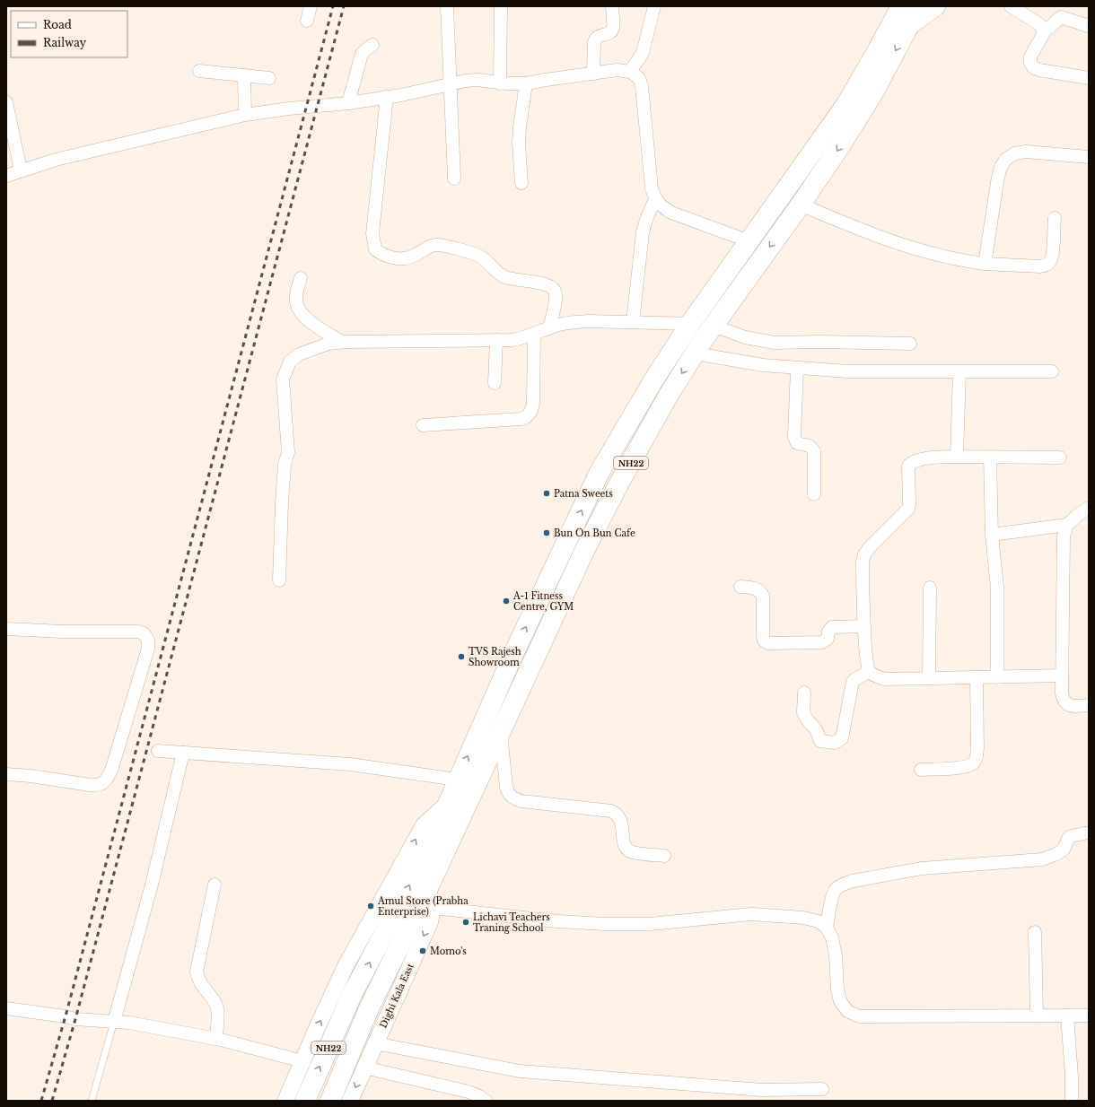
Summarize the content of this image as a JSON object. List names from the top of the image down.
{
  "streets": {
    "main road": ["NH22"],
    "street": ["Dighi Kala East"]
  },
  "crossings": [
    ["NH22", "Dighi Kala East"]
  ],
  "places": [
    "Patna Sweets",
    "Bun On Bun Cafe",
    "A-1 Fitness Centre, GYM",
    "TVS Rajesh Showroom",
    "Amul Store (Prabha Enterprise)",
    "Lichavi Teachers Traning School",
    "Momo's"
  ],
  "legend": ["Road", "Railway"]
}
